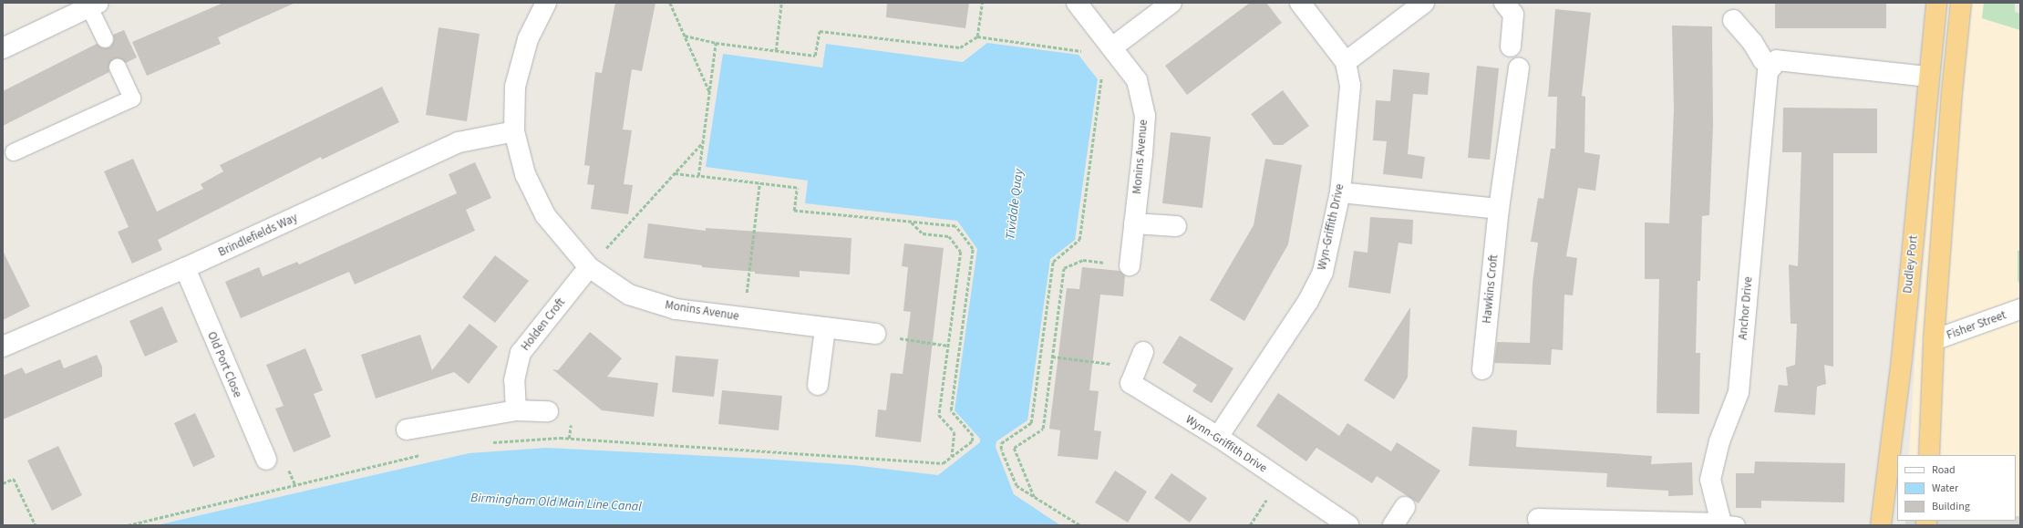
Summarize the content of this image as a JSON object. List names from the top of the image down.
{
  "streets": {
    "highway": ["Dudley Port"],
    "street": [
      "Monins Avenue",
      "Wyn-Griffith Drive",
      "Brindlefields Way",
      "Hawkins Croft",
      "Anchor Drive",
      "Holden Croft",
      "Fisher Street",
      "Old Port Close",
      "Wynn-Griffith Drive"
    ]
  },
  "crossings": [
    ["Monins Avenue", "Brindlefields Way"],
    ["Monins Avenue", "Holden Croft"],
    ["Wyn-Griffith Drive", "Wynn-Griffith Drive"],
    ["Brindlefields Way", "Old Port Close"]
  ],
  "water": ["Tividale Quay", "Birmingham Old Main Line Canal"],
  "legend": ["Road", "Water", "Building"]
}
